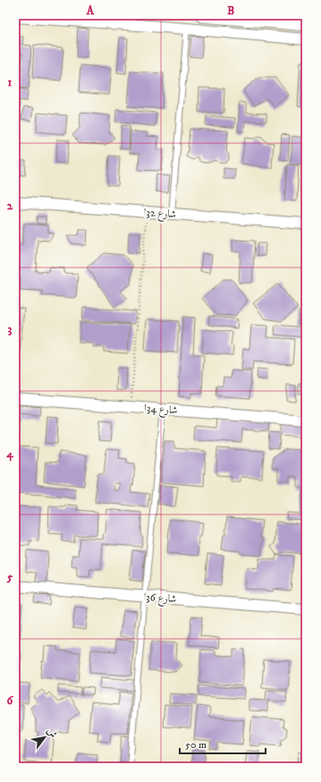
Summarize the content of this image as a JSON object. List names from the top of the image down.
{
  "streets": {
    "street": ["شارع 32ا", "شارع 34ا", "شارع 36ا"]
  },
  "scale_bar": "50 m",
  "north": "top right",
  "grid": {
    "columns": ["A", "B"],
    "rows": [
      "1",
      "2",
      "3",
      "4",
      "5",
      "6"
    ]
  }
}
